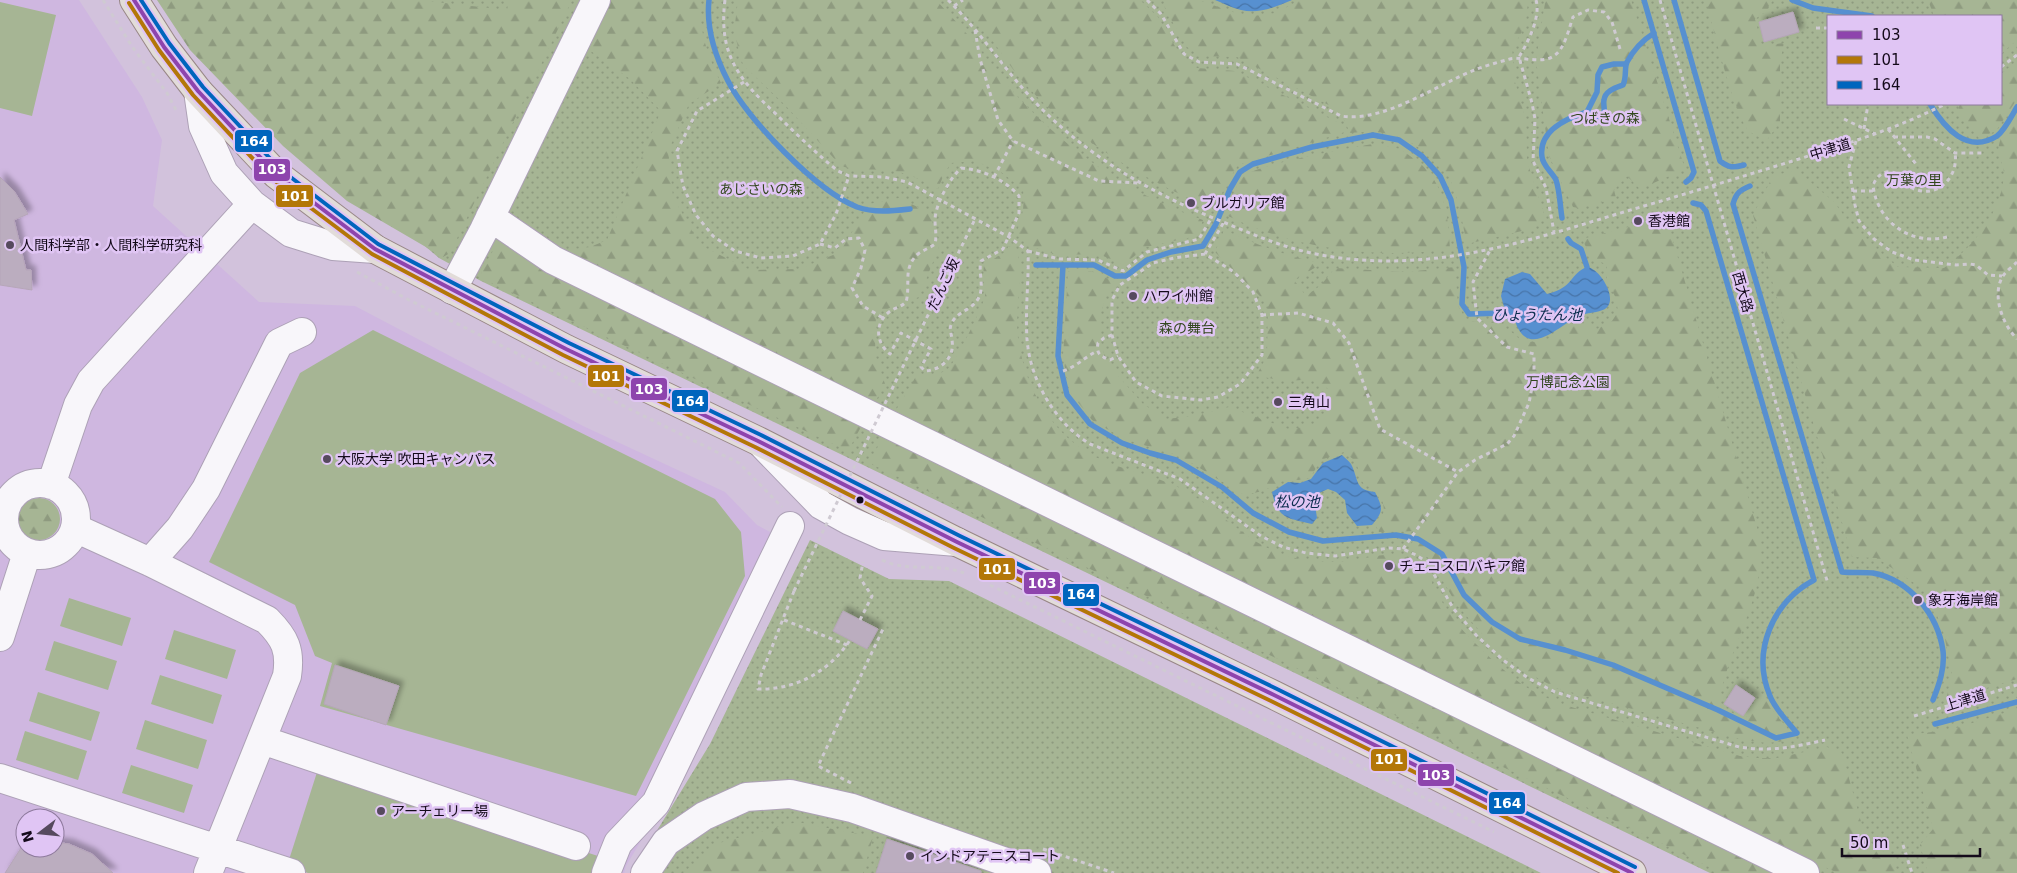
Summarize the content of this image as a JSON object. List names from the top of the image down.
{
  "streets": {
    "path": [
      "中津道",
      "だんご坂",
      "西大路",
      "上津道"
    ]
  },
  "crossings": [
    ["中津道", "西大路"]
  ],
  "water": ["ひょうたん池", "松の池"],
  "parks": [
    "つばきの森",
    "万葉の里",
    "あじさいの森",
    "森の舞台",
    "万博記念公園"
  ],
  "places": [
    "ブルガリア館",
    "香港館",
    "人間科学部・人間科学研究科",
    "ハワイ州館",
    "三角山",
    "大阪大学 吹田キャンパス",
    "チェコスロバキア館",
    "象牙海岸館",
    "アーチェリー場",
    "インドアテニスコート"
  ],
  "lines": ["transit line 103", "transit line 164", "transit line 101"],
  "legend": ["103", "101", "164"],
  "scale_bar": "50 m",
  "north": "left"
}
